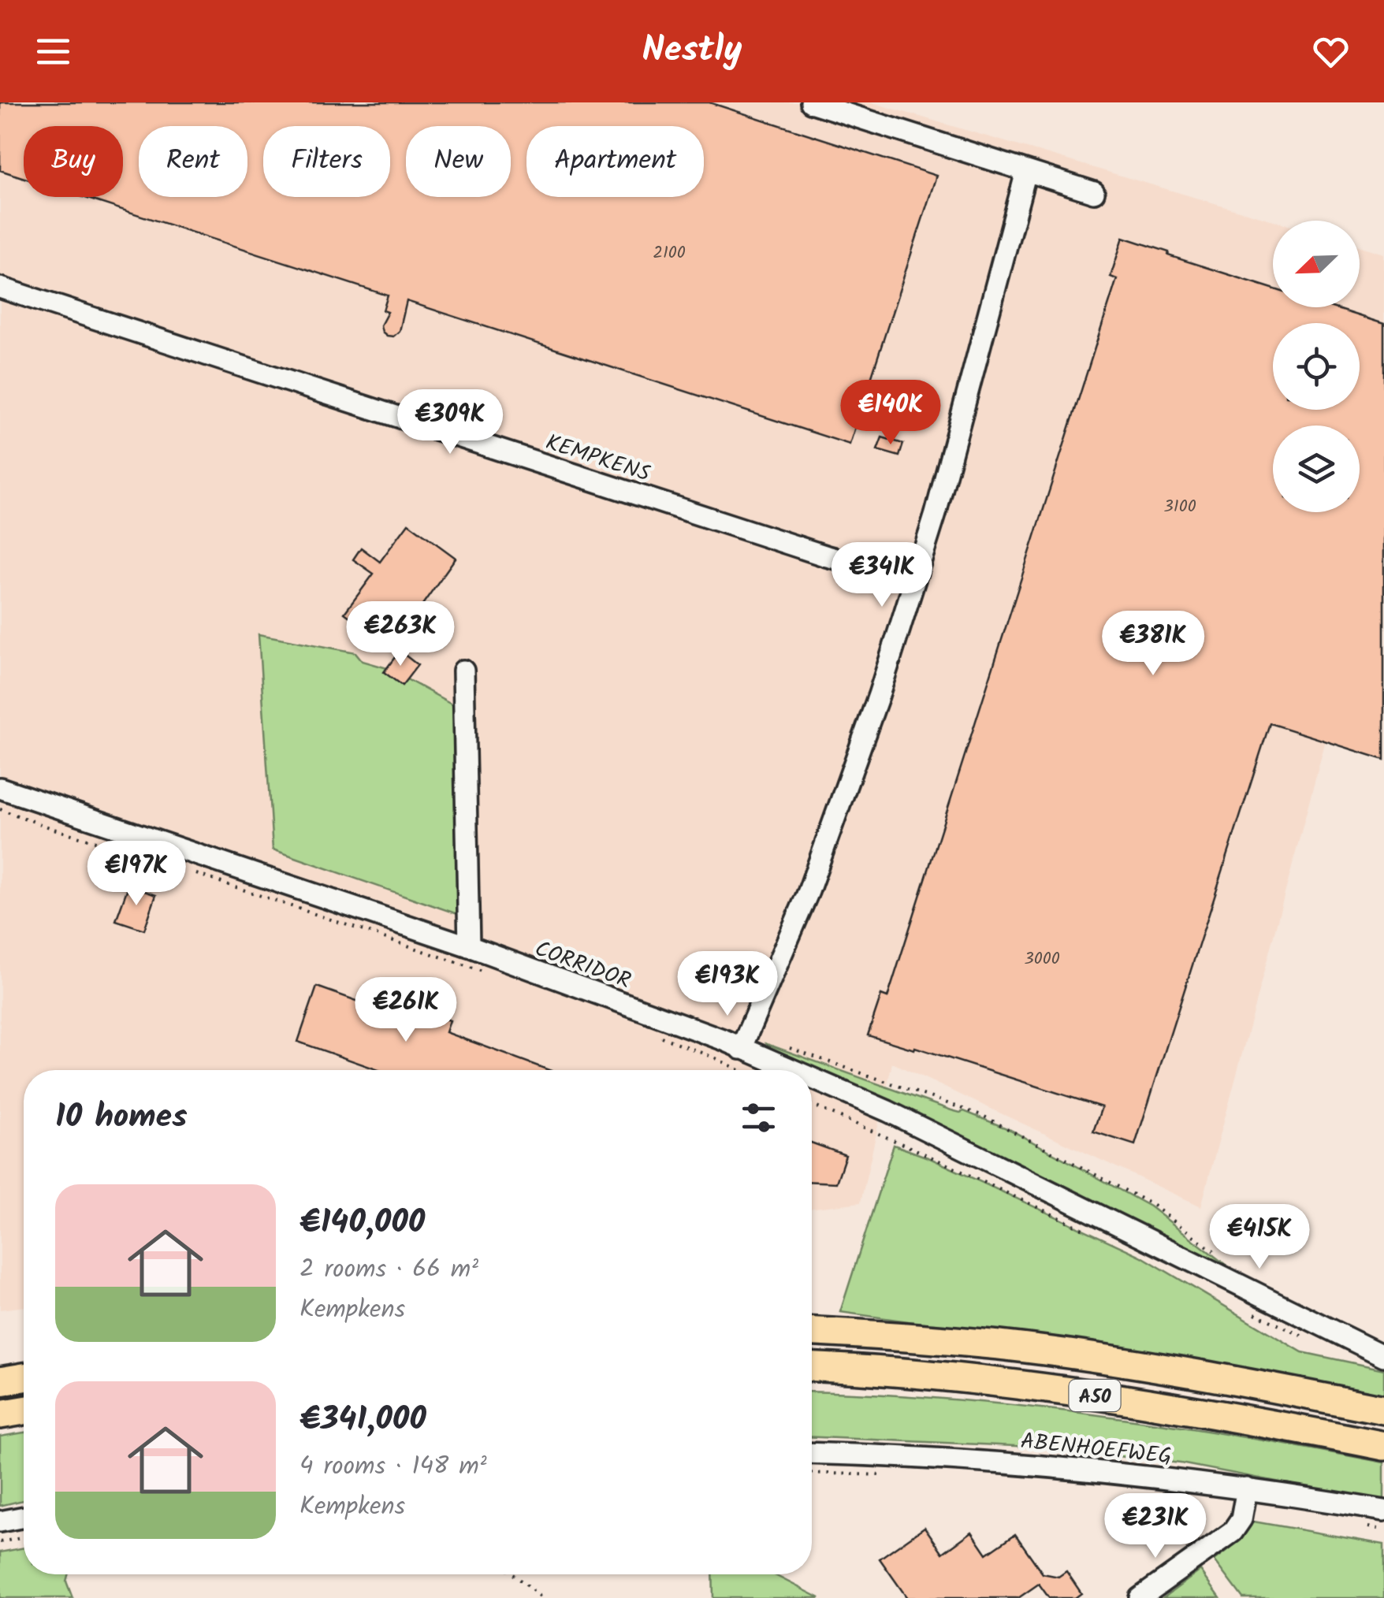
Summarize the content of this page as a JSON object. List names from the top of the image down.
{
  "streets": {
    "highway": ["A50"],
    "street": ["KEMPKENS", "CORRIDOR", "ABENHOEFWEG"]
  },
  "house_numbers": ["2100", "3100", "3000"],
  "north": "bottom left",
  "page": {
    "header": "Nestly",
    "chip": [
      "Buy",
      "Rent",
      "Filters",
      "New",
      "Apartment"
    ],
    "price": [
      "€140K",
      "€309K",
      "€341K",
      "€263K",
      "€381K",
      "€197K",
      "€193K",
      "€261K",
      "€415K",
      "€231K"
    ],
    "heading": "10 homes",
    "list": [
      {
        "name": "€140,000",
        "note": "2 rooms · 66 m² · Kempkens"
      },
      {
        "name": "€341,000",
        "note": "4 rooms · 148 m² · Kempkens"
      }
    ]
  }
}
